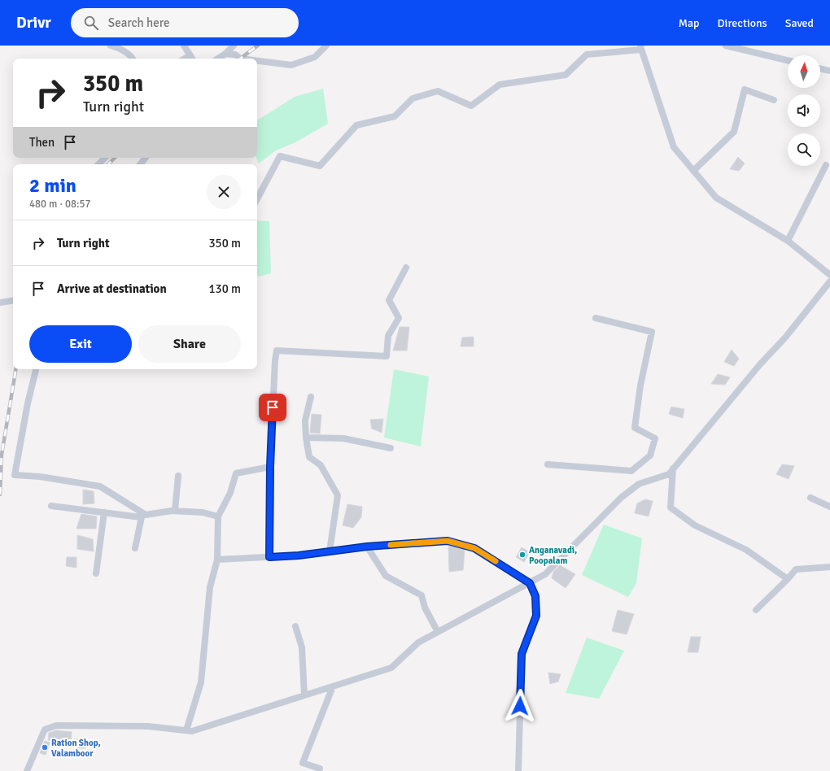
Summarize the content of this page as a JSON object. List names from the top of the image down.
{
  "places": ["Anganavadi, Poopalam", "Ration Shop, Valamboor"],
  "north": "top",
  "page": {
    "header": "Drivr",
    "search": "Search here",
    "nav": ["Map", "Directions", "Saved"],
    "turn": ["350 m", "Turn right"],
    "then": "Then",
    "heading": ["2 min", "480 m · 08:57"],
    "list": [
      {
        "name": "Turn right",
        "value": "350 m"
      },
      {
        "name": "Arrive at destination",
        "value": "130 m"
      }
    ],
    "buttons": ["Exit", "Share"]
  }
}
